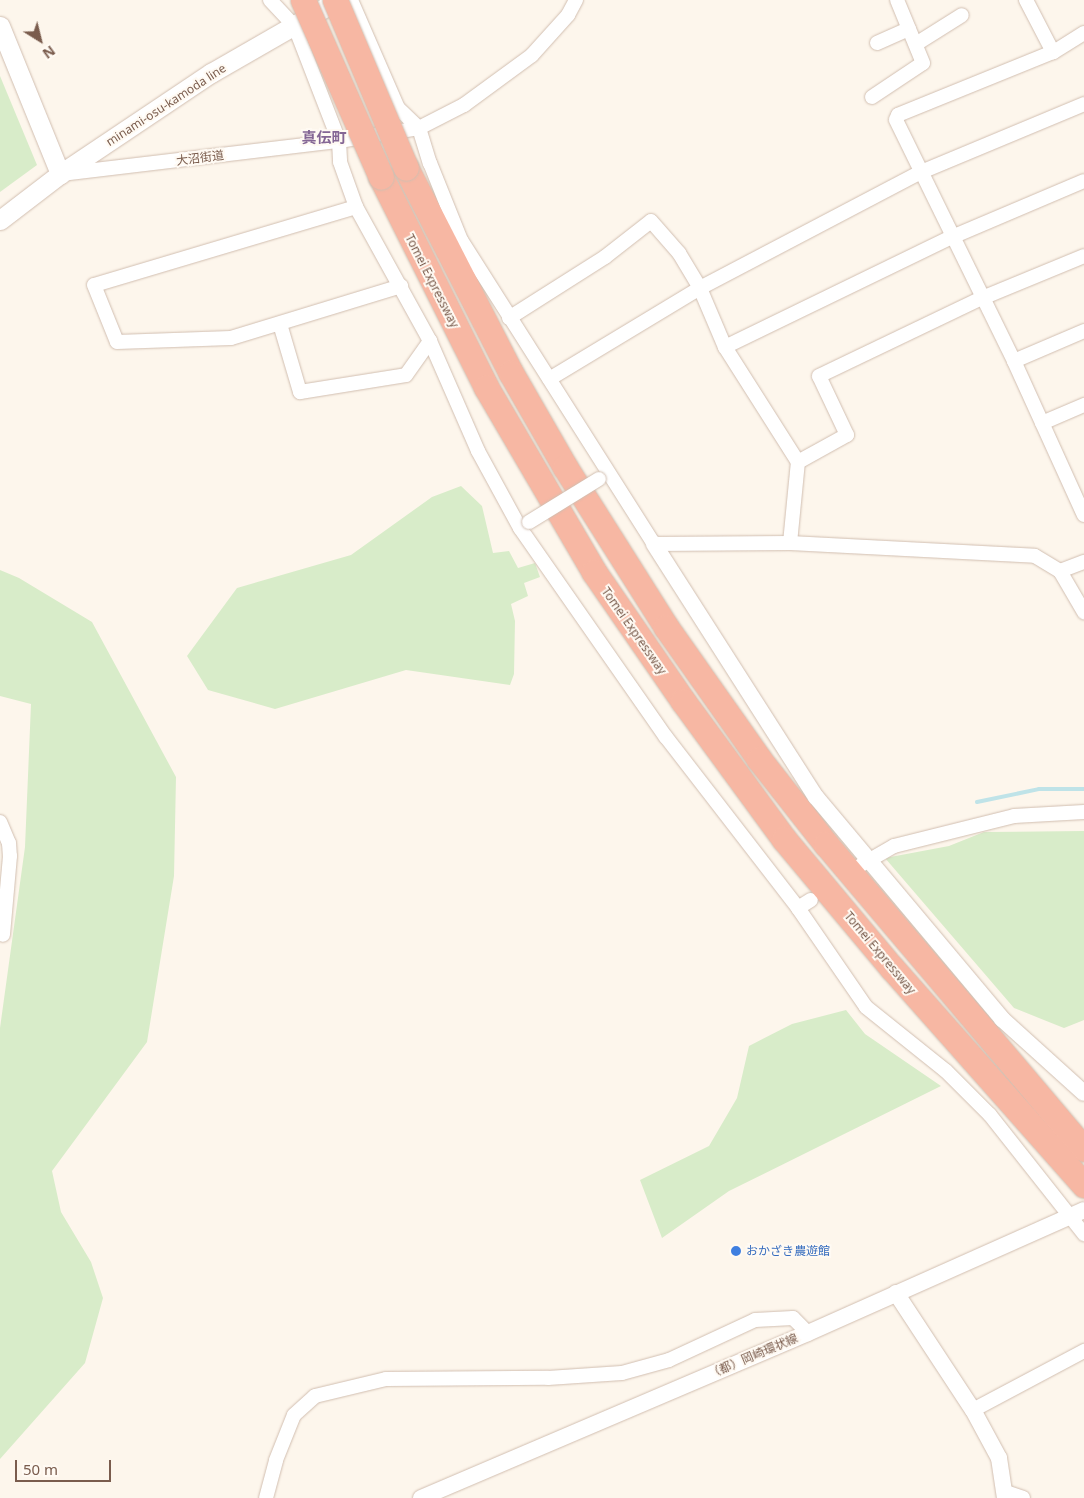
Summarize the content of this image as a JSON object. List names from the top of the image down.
{
  "streets": {
    "highway": ["Tomei Expressway"],
    "main road": ["minami-osu-kamoda line"],
    "street": ["大沼街道", "（都）岡崎環状線"]
  },
  "crossings": [
    ["minami-osu-kamoda line", "大沼街道"]
  ],
  "districts": ["真伝町"],
  "places": ["おかざき農遊館"],
  "scale_bar": "50 m",
  "north": "bottom right"
}
